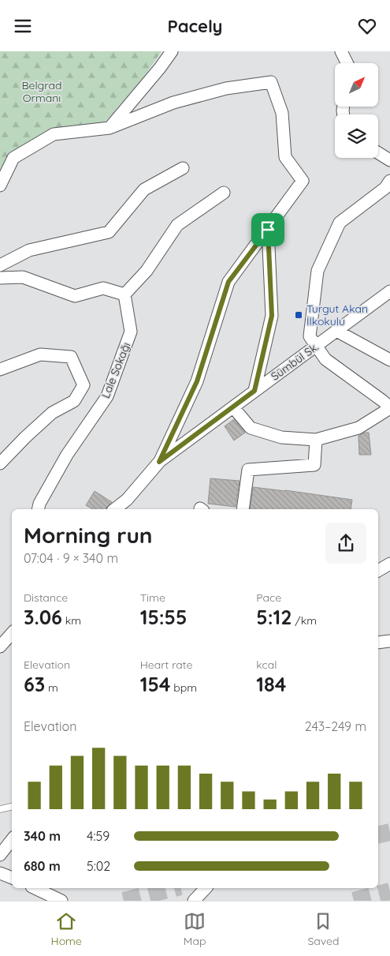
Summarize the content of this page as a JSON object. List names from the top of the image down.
{
  "streets": {
    "street": ["Sümbül Sk.", "Lale Sokağı"]
  },
  "parks": ["Belgrad Ormanı"],
  "places": {
    "transit": ["Turgut Akan İlkokulu"]
  },
  "north": "top right",
  "page": {
    "header": "Pacely",
    "heading": ["Morning run", "07:04 · 9 × 340 m"],
    "stats": [
      ["Distance", "3.06 km"],
      ["Time", "15:55"],
      ["Pace", "5:12 /km"],
      ["Elevation", "63 m"],
      ["Heart rate", "154 bpm"],
      ["kcal", "184"]
    ],
    "chart": ["Elevation", "243–249 m"],
    "list": [
      {
        "name": "340 m",
        "note": "4:59"
      },
      {
        "name": "680 m",
        "note": "5:02"
      }
    ],
    "tabs": ["Home", "Map", "Saved"]
  }
}
